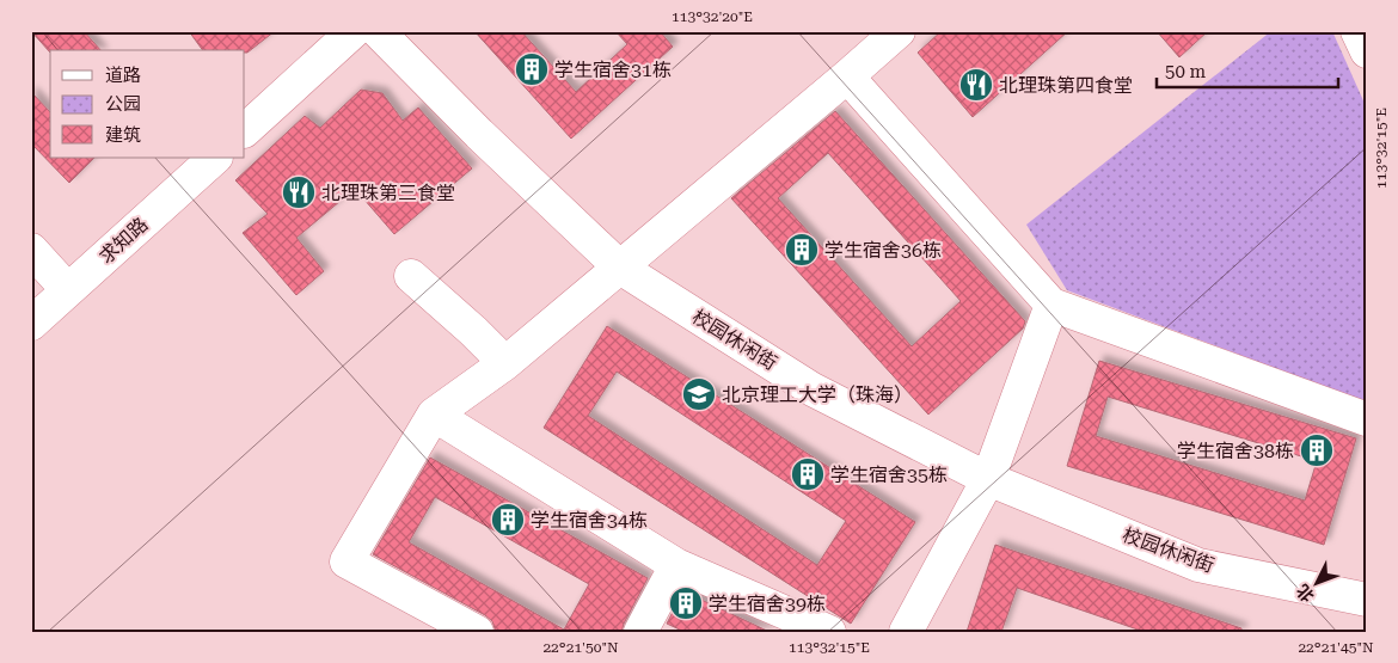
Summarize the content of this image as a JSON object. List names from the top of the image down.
{
  "streets": {
    "street": ["求知路", "校园休闲街"]
  },
  "places": {
    "building": [
      "学生宿舍31栋",
      "学生宿舍36栋",
      "学生宿舍38栋",
      "学生宿舍35栋",
      "学生宿舍34栋",
      "学生宿舍39栋"
    ],
    "restaurant": ["北理珠第四食堂", "北理珠第三食堂"],
    "school or university": ["北京理工大学（珠海）"]
  },
  "legend": ["道路", "公园", "建筑"],
  "scale_bar": "50 m",
  "north": "bottom left",
  "coordinates": [
    "113°32'20\"E",
    "113°32'15\"E",
    "22°21'50\"N",
    "22°21'45\"N"
  ]
}
